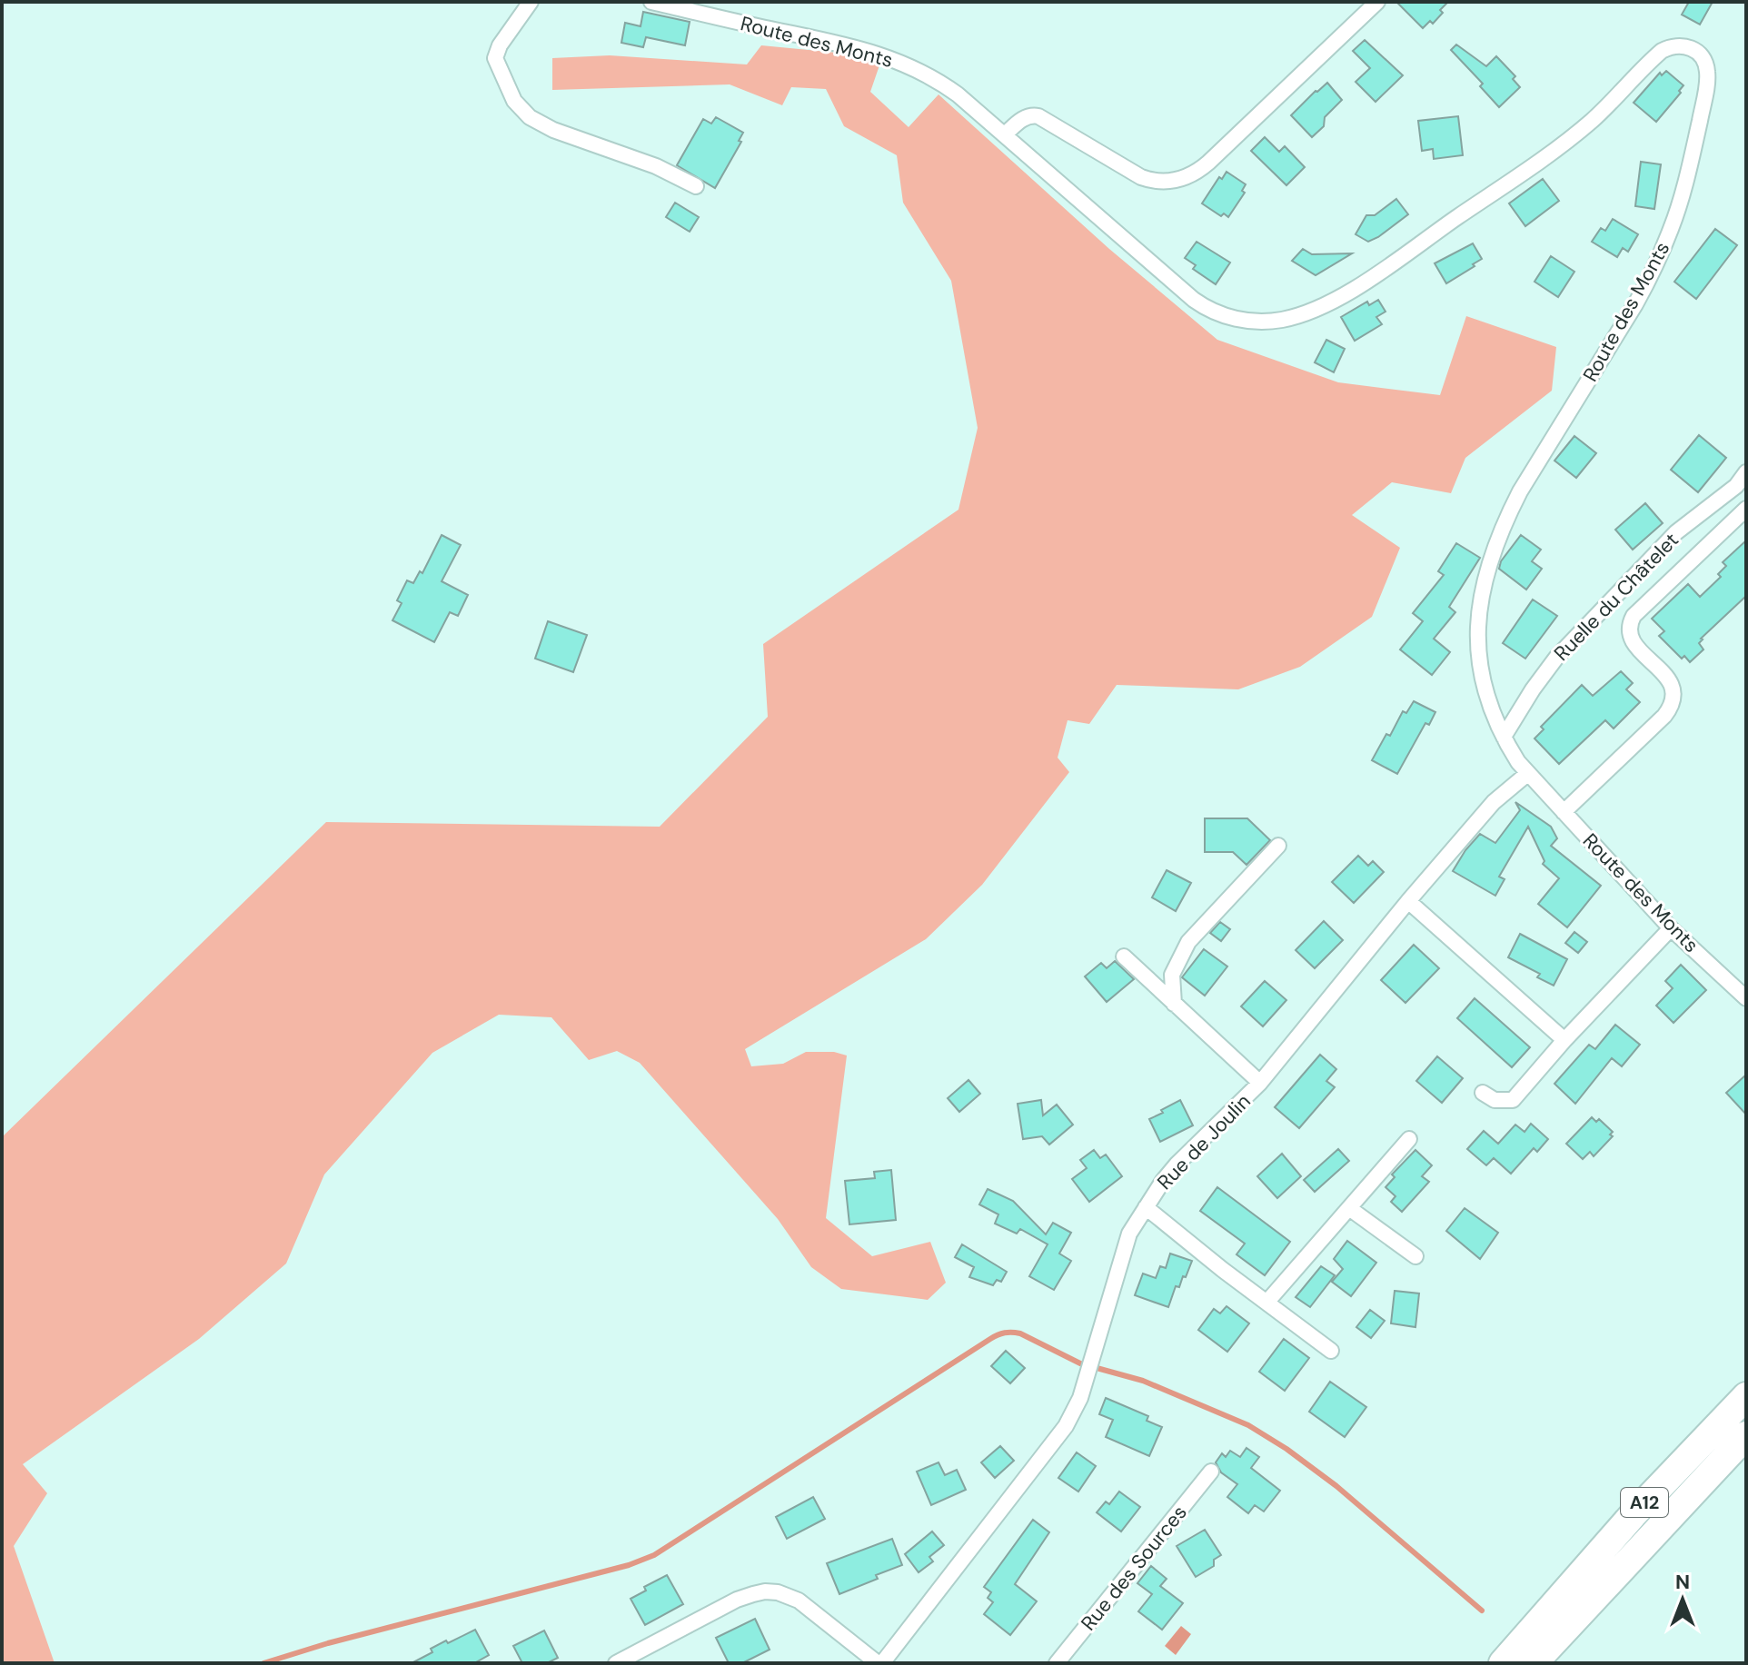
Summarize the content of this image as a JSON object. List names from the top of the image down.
{
  "streets": {
    "highway": ["A12"],
    "street": [
      "Route des Monts",
      "Ruelle du Châtelet",
      "Rue de Joulin",
      "Rue des Sources"
    ]
  },
  "crossings": [
    ["Route des Monts", "Ruelle du Châtelet"],
    ["Route des Monts", "Rue de Joulin"]
  ],
  "north": "top"
}
